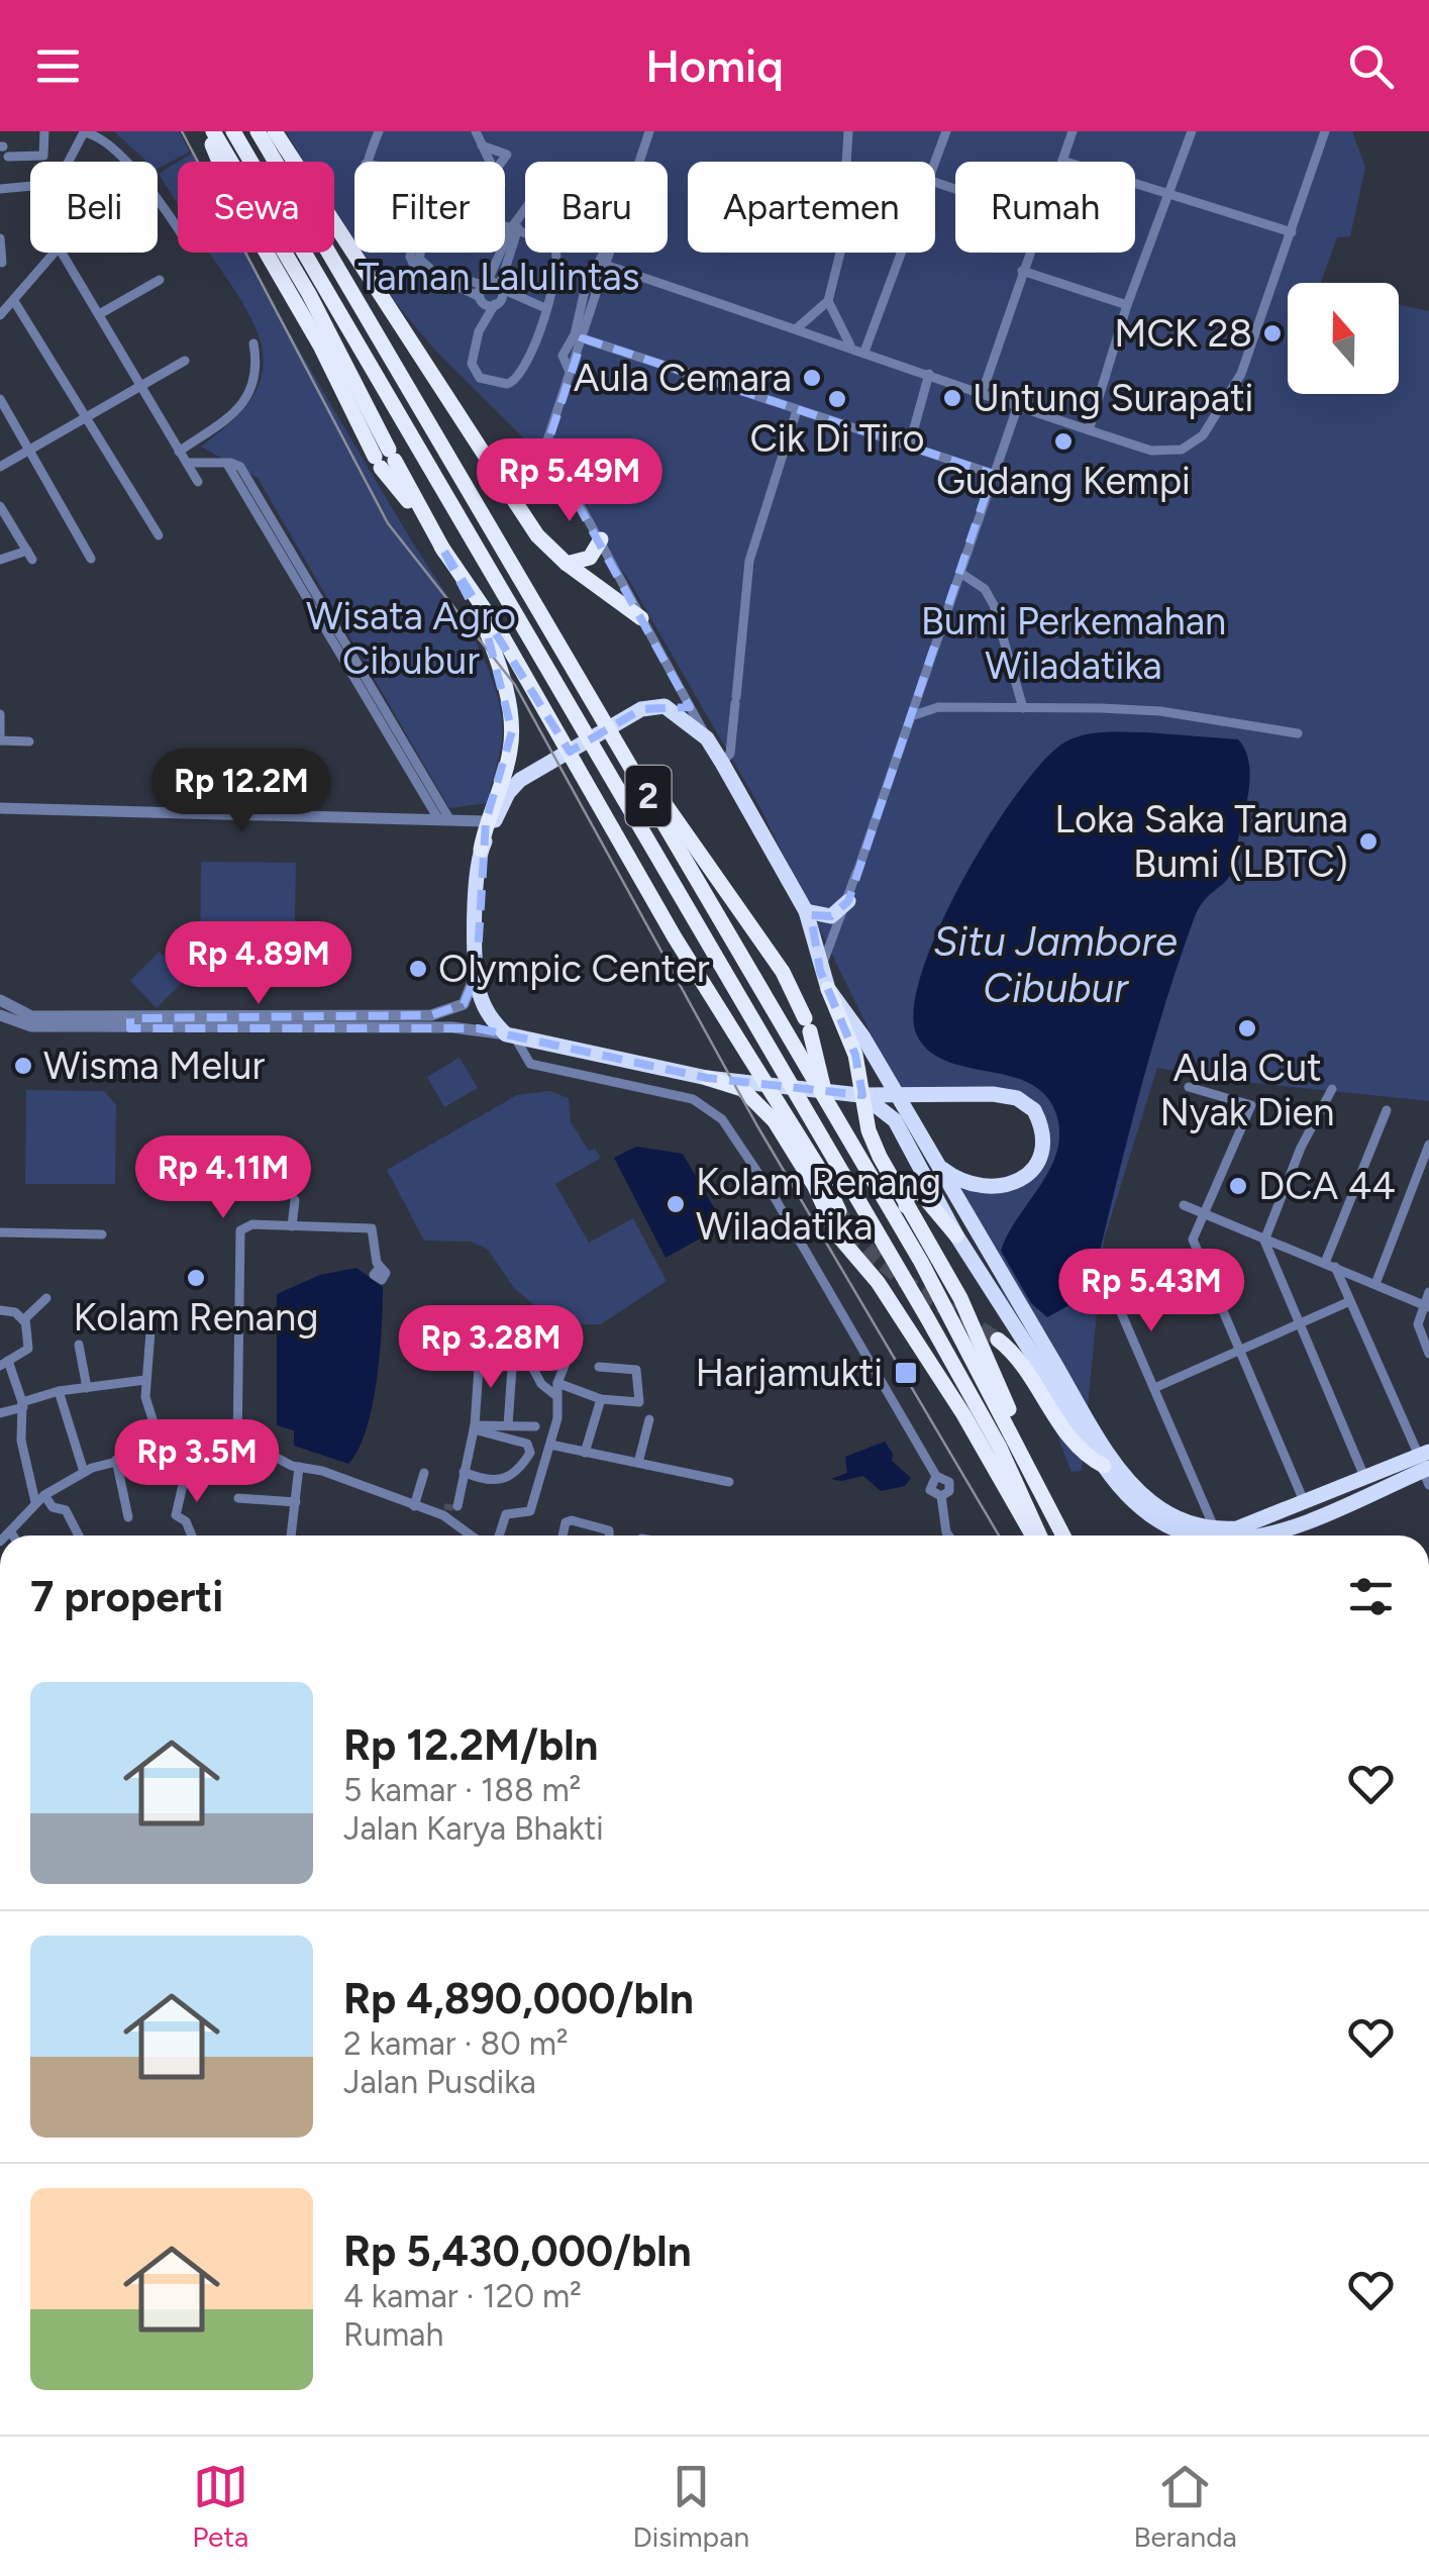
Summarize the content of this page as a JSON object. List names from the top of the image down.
{
  "streets": {
    "highway": ["2"]
  },
  "water": ["Situ Jambore Cibubur"],
  "parks": ["Taman Lalulintas", "Wisata Agro Cibubur", "Bumi Perkemahan Wiladatika"],
  "places": {
    "other": [
      "MCK 28",
      "Aula Cemara",
      "Untung Surapati",
      "Cik Di Tiro",
      "Gudang Kempi",
      "Loka Saka Taruna Bumi (LBTC)",
      "Olympic Center",
      "Aula Cut Nyak Dien",
      "Wisma Melur",
      "DCA 44",
      "Kolam Renang Wiladatika",
      "Kolam Renang"
    ],
    "transit": ["Harjamukti"]
  },
  "north": "top",
  "page": {
    "header": "Homiq",
    "chip": [
      "Beli",
      "Sewa",
      "Filter",
      "Baru",
      "Apartemen",
      "Rumah"
    ],
    "price": [
      "Rp 5.49M",
      "Rp 12.2M",
      "Rp 4.89M",
      "Rp 4.11M",
      "Rp 5.43M",
      "Rp 3.28M",
      "Rp 3.5M"
    ],
    "heading": "7 properti",
    "list": [
      {
        "name": "Rp 12.2M/bln",
        "note": "5 kamar · 188 m² · Jalan Karya Bhakti"
      },
      {
        "name": "Rp 4,890,000/bln",
        "note": "2 kamar · 80 m² · Jalan Pusdika"
      },
      {
        "name": "Rp 5,430,000/bln",
        "note": "4 kamar · 120 m² · Rumah"
      }
    ],
    "tabs": ["Peta", "Disimpan", "Beranda"]
  }
}
